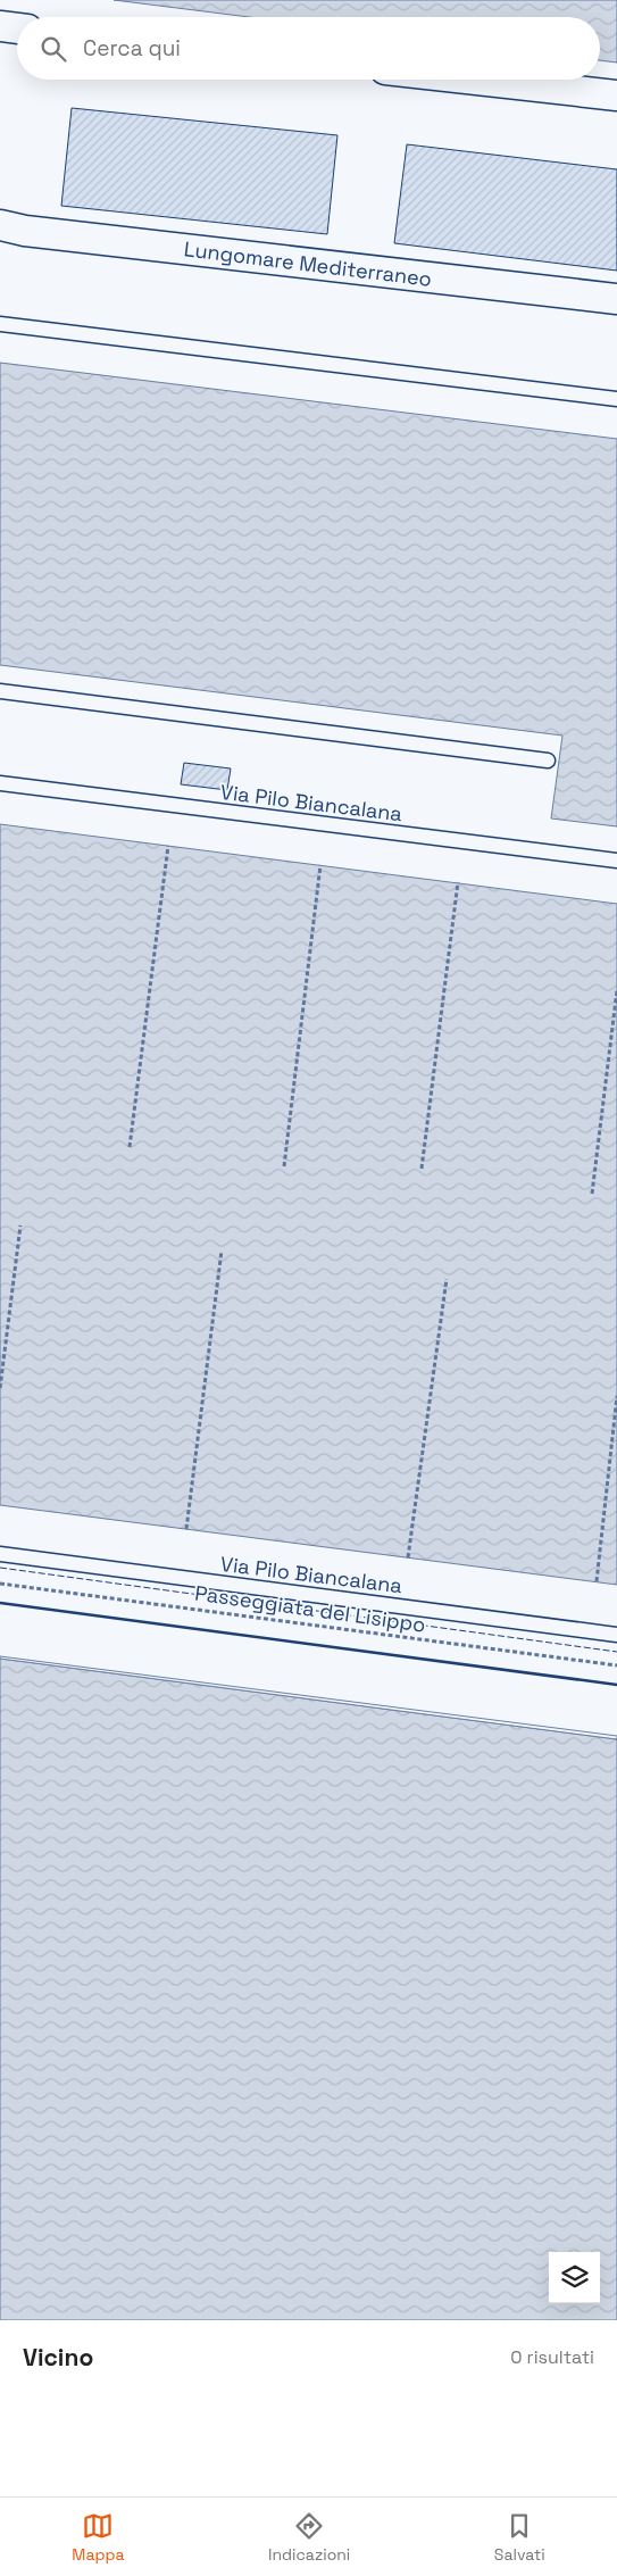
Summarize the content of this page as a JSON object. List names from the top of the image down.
{
  "streets": {
    "street": ["Lungomare Mediterraneo"],
    "lane": ["Via Pilo Biancalana"],
    "path": ["Passeggiata del Lisippo"]
  },
  "page": {
    "search": "Cerca qui",
    "heading": ["Vicino", "0 risultati"],
    "nav": ["Mappa", "Indicazioni", "Salvati"]
  }
}
